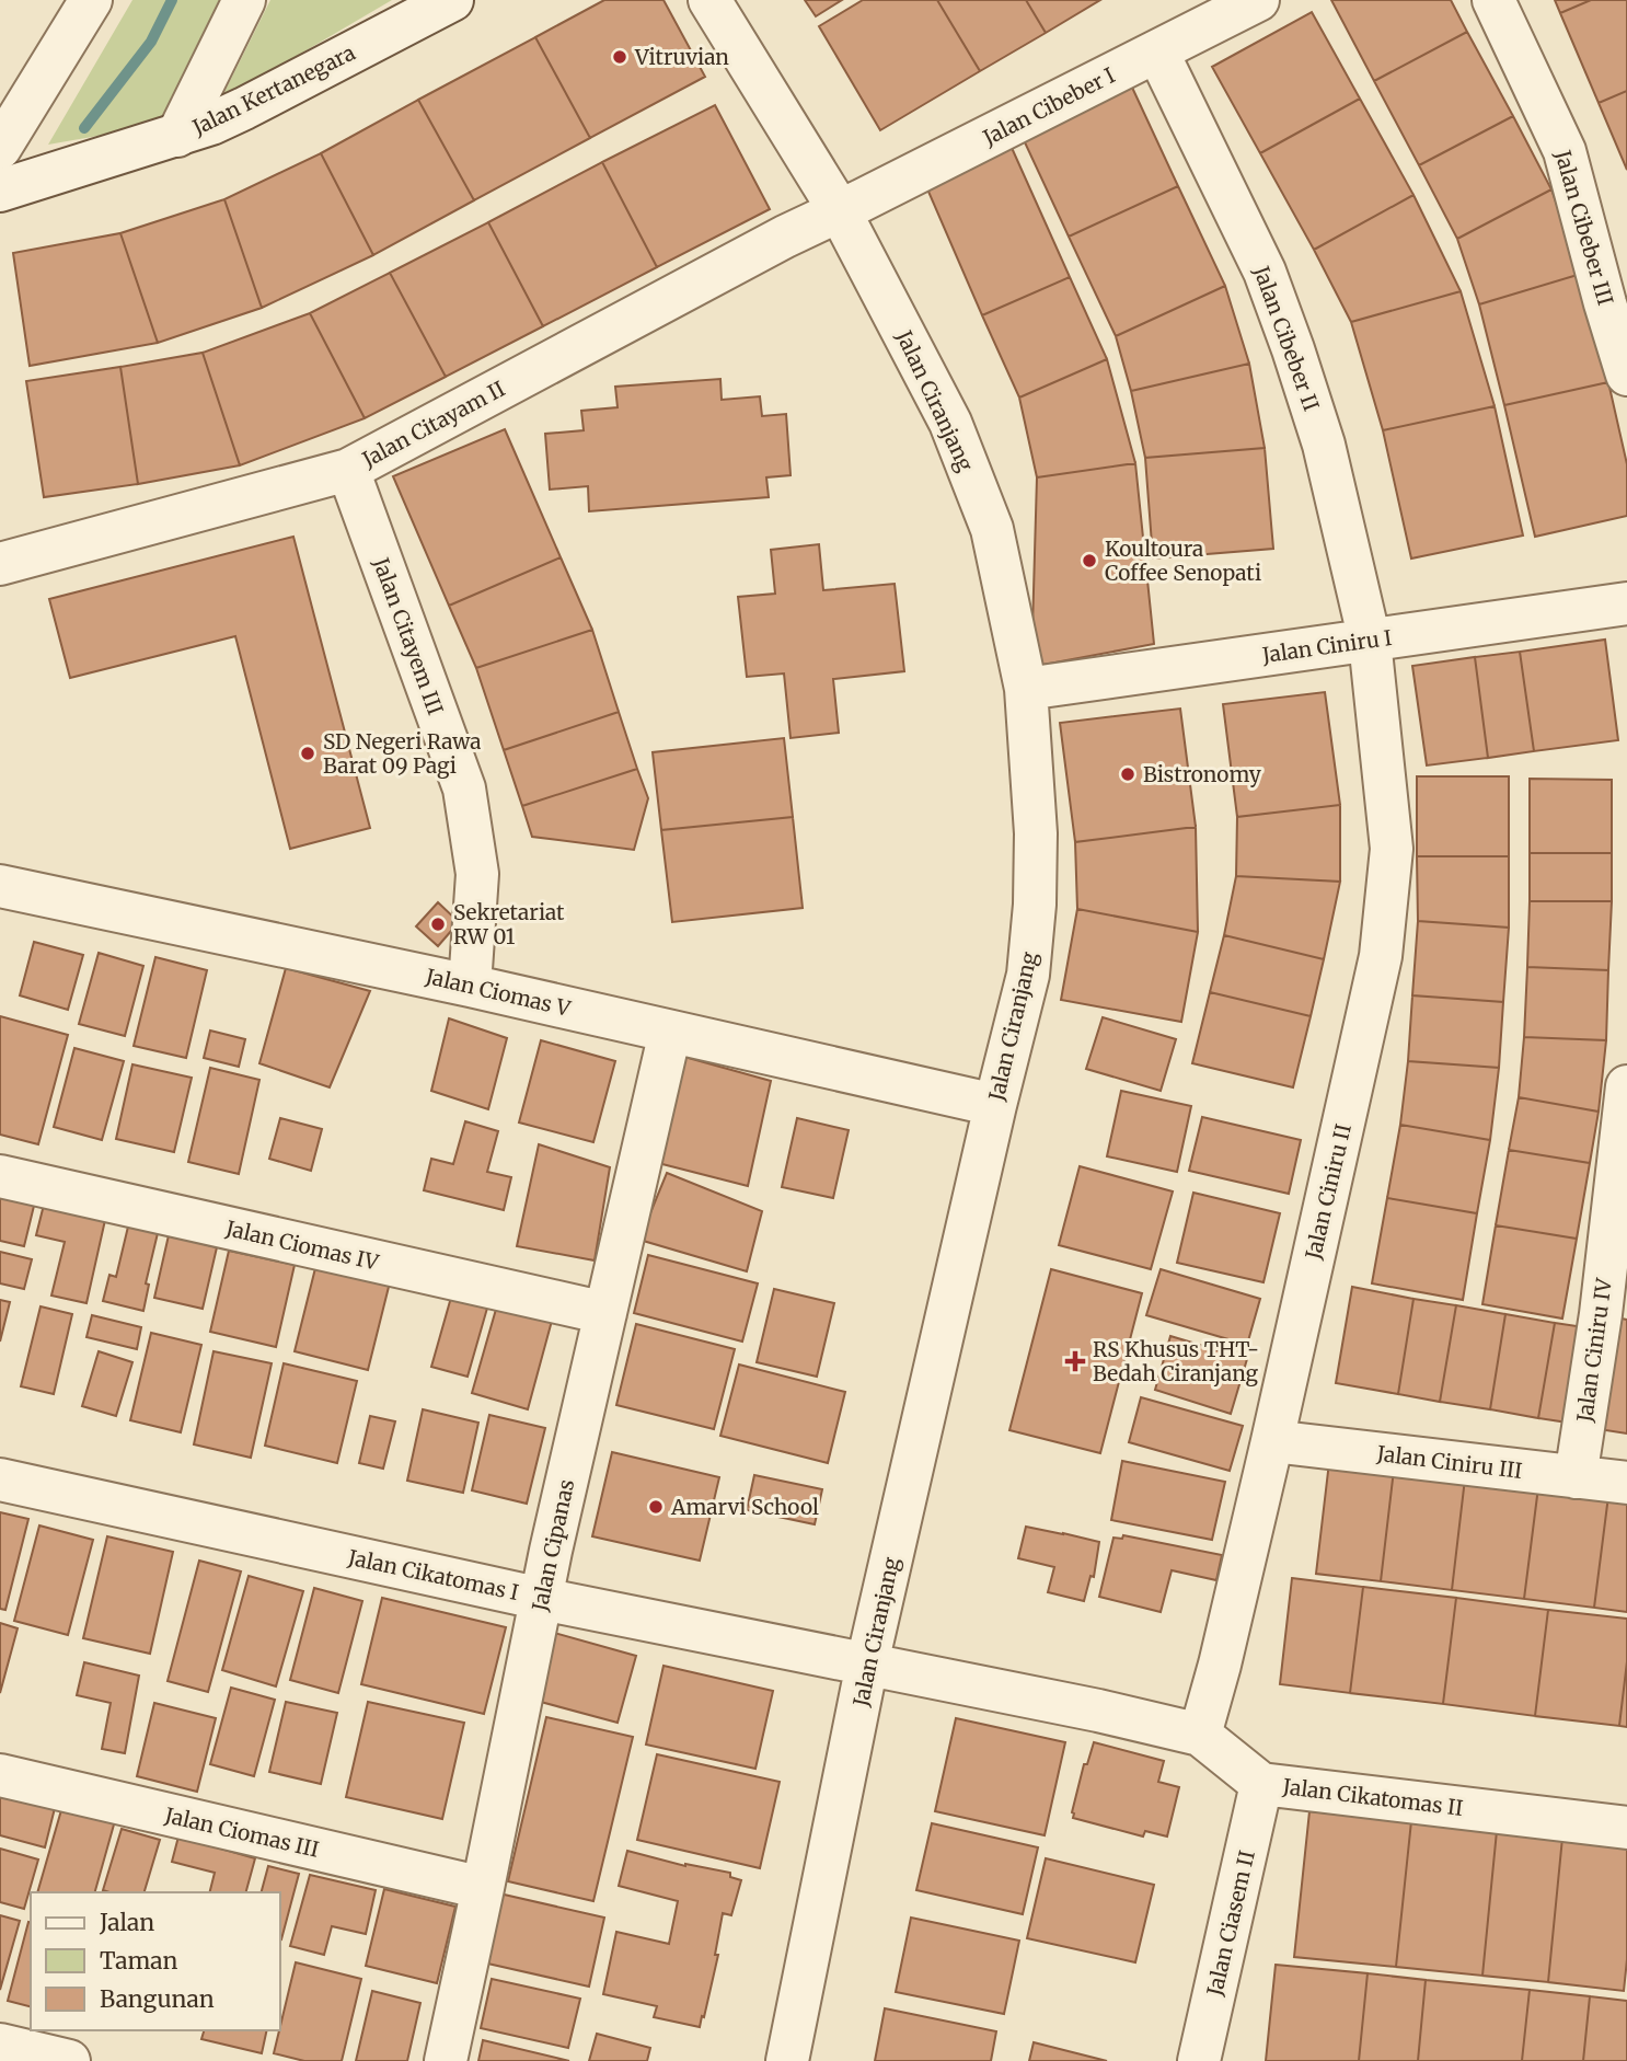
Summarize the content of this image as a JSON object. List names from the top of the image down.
{
  "streets": {
    "street": [
      "Jalan Kertanegara",
      "Jalan Cibeber I",
      "Jalan Cibeber III",
      "Jalan Cibeber II",
      "Jalan Ciranjang",
      "Jalan Citayam II",
      "Jalan Citayem III",
      "Jalan Ciniru I",
      "Jalan Ciomas V",
      "Jalan Ciniru II",
      "Jalan Ciomas IV",
      "Jalan Ciniru IV",
      "Jalan Ciniru III",
      "Jalan Cipanas",
      "Jalan Cikatomas I",
      "Jalan Cikatomas II",
      "Jalan Ciomas III",
      "Jalan Ciasem II"
    ]
  },
  "crossings": [
    ["Jalan Cibeber I", "Jalan Cibeber II"],
    ["Jalan Cibeber I", "Jalan Ciranjang"],
    ["Jalan Cibeber I", "Jalan Citayam II"],
    ["Jalan Cibeber II", "Jalan Ciniru I"],
    ["Jalan Cibeber II", "Jalan Ciniru II"],
    ["Jalan Ciranjang", "Jalan Citayam II"],
    ["Jalan Ciranjang", "Jalan Ciniru I"],
    ["Jalan Ciranjang", "Jalan Ciomas V"],
    ["Jalan Ciranjang", "Jalan Cikatomas I"],
    ["Jalan Ciranjang", "Jalan Cikatomas II"],
    ["Jalan Citayam II", "Jalan Citayem III"],
    ["Jalan Citayem III", "Jalan Ciomas V"],
    ["Jalan Ciniru I", "Jalan Ciniru II"],
    ["Jalan Ciomas V", "Jalan Cipanas"],
    ["Jalan Ciniru II", "Jalan Ciniru III"],
    ["Jalan Ciniru II", "Jalan Cikatomas II"],
    ["Jalan Ciomas IV", "Jalan Cipanas"],
    ["Jalan Ciniru IV", "Jalan Ciniru III"],
    ["Jalan Cipanas", "Jalan Cikatomas I"],
    ["Jalan Cipanas", "Jalan Ciomas III"],
    ["Jalan Cikatomas I", "Jalan Cikatomas II"],
    ["Jalan Cikatomas II", "Jalan Ciasem II"]
  ],
  "places": {
    "other": [
      "Vitruvian",
      "Koultoura Coffee Senopati",
      "SD Negeri Rawa Barat 09 Pagi",
      "Bistronomy",
      "Sekretariat RW 01",
      "Amarvi School"
    ],
    "health": ["RS Khusus THT- Bedah Ciranjang"]
  },
  "legend": ["Jalan", "Taman", "Bangunan"]
}
